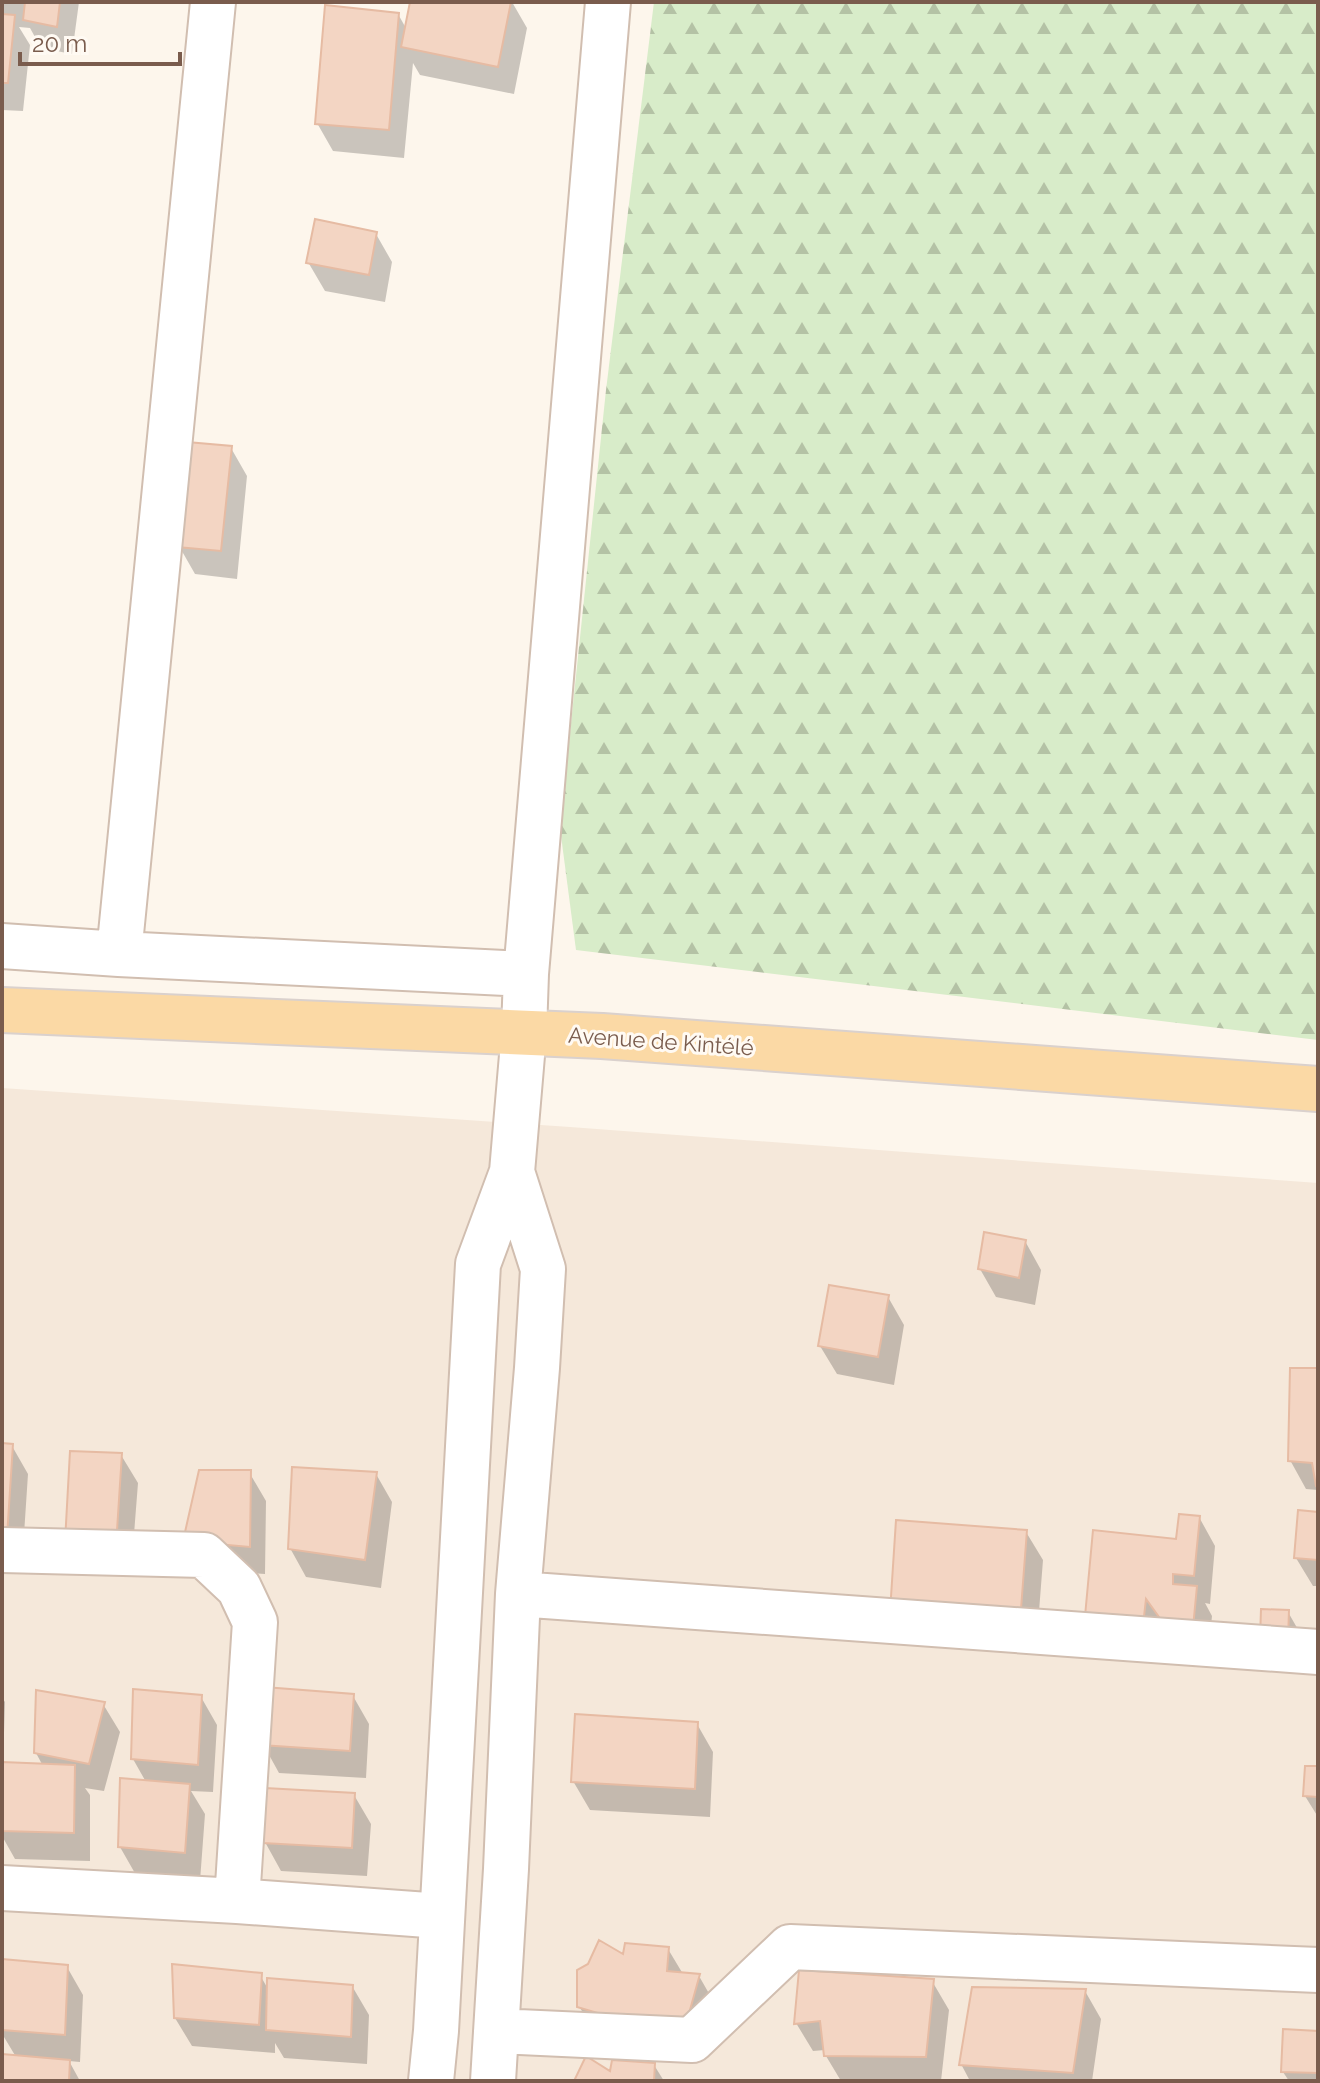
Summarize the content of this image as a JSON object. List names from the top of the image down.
{
  "streets": {
    "main road": ["Avenue de Kintélé"]
  },
  "scale_bar": "20 m"
}
